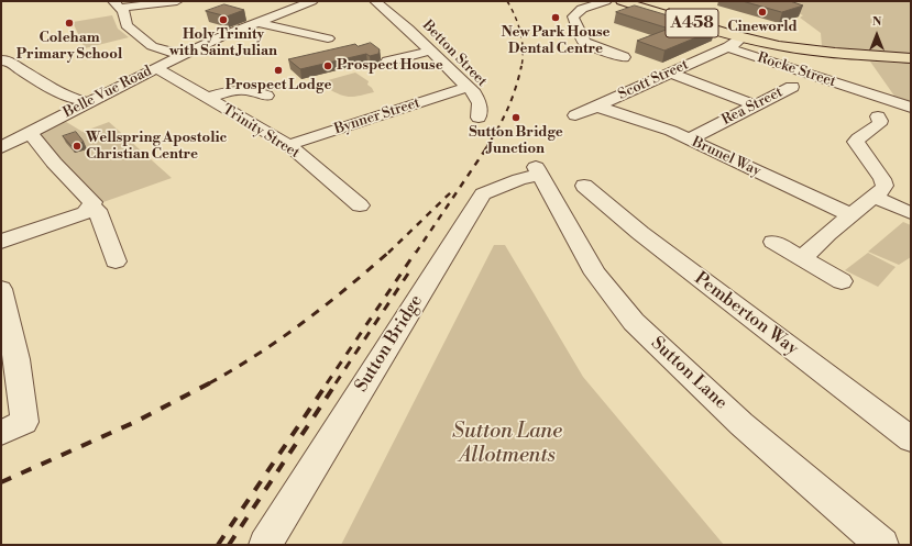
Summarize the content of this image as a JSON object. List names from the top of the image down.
{
  "streets": {
    "main road": ["A458"],
    "street": [
      "Betton Street",
      "Rocke Street",
      "Scott Street",
      "Belle Vue Road",
      "Rea Street",
      "Bynner Street",
      "Trinity Street",
      "Brunel Way",
      "Pemberton Way",
      "Sutton Bridge",
      "Sutton Lane"
    ]
  },
  "crossings": [
    ["A458", "Rocke Street"],
    ["Betton Street", "Bynner Street"],
    ["Rocke Street", "Scott Street"],
    ["Scott Street", "Brunel Way"],
    ["Belle Vue Road", "Trinity Street"],
    ["Rea Street", "Brunel Way"],
    ["Bynner Street", "Trinity Street"],
    ["Sutton Bridge", "Sutton Lane"]
  ],
  "parks": ["Sutton Lane Allotments"],
  "places": [
    "Cineworld",
    "New Park House Dental Centre",
    "Holy Trinity with Saint Julian",
    "Coleham Primary School",
    "Prospect House",
    "Prospect Lodge",
    "Sutton Bridge Junction",
    "Wellspring Apostolic Christian Centre"
  ],
  "north": "top"
}
